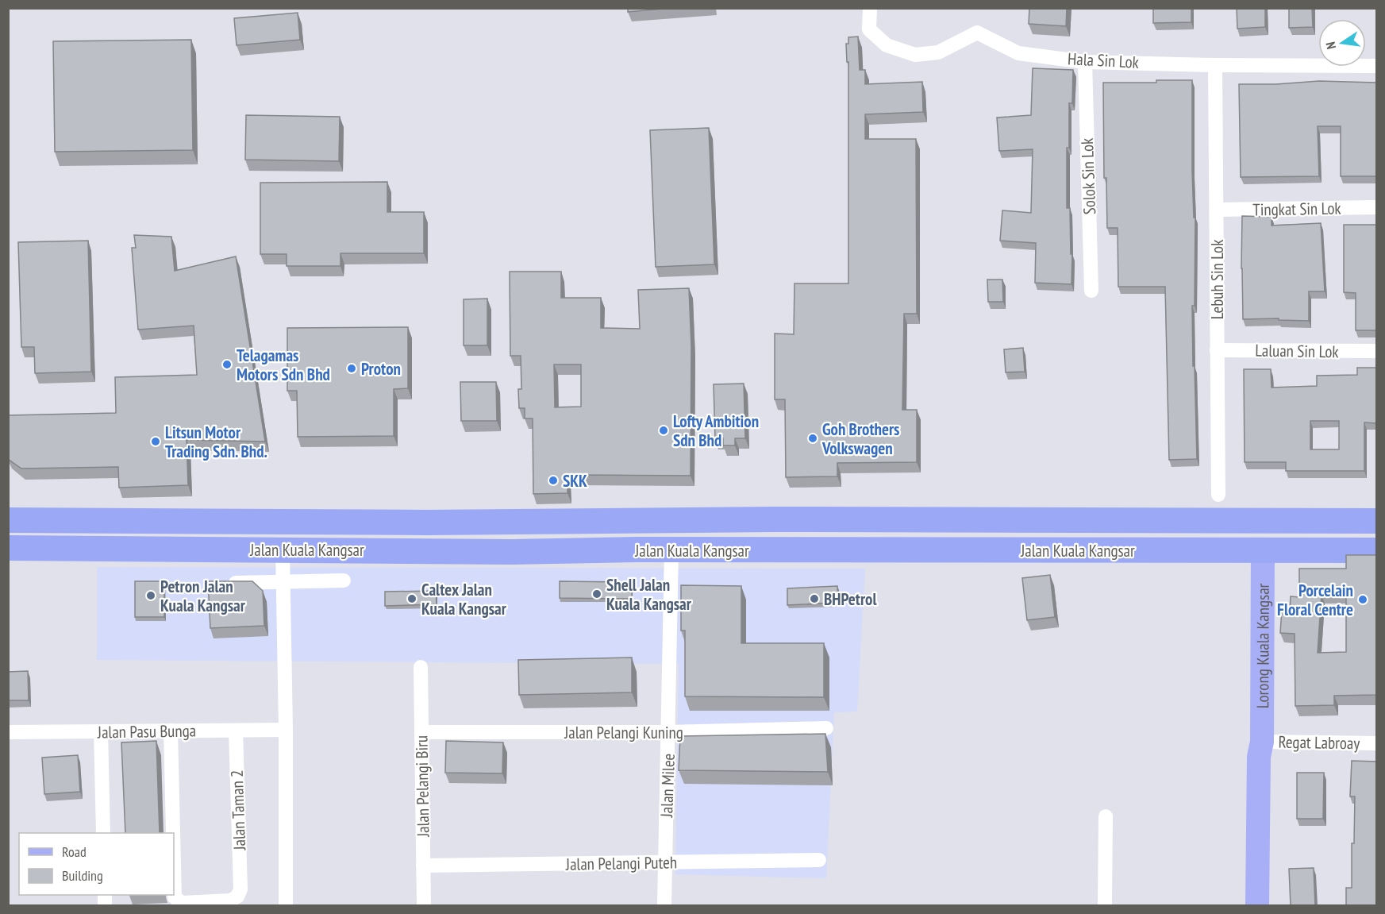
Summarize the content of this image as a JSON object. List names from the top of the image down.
{
  "streets": {
    "highway": ["Jalan Kuala Kangsar"],
    "main road": ["Lorong Kuala Kangsar"],
    "street": [
      "Hala Sin Lok",
      "Solok Sin Lok",
      "Tingkat Sin Lok",
      "Lebuh Sin Lok",
      "Laluan Sin Lok",
      "Jalan Pasu Bunga",
      "Jalan Pelangi Kuning",
      "Regat Labroay",
      "Jalan Milee",
      "Jalan Pelangi Biru",
      "Jalan Taman 2",
      "Jalan Pelangi Puteh"
    ]
  },
  "crossings": [
    ["Hala Sin Lok", "Solok Sin Lok"],
    ["Hala Sin Lok", "Lebuh Sin Lok"],
    ["Tingkat Sin Lok", "Lebuh Sin Lok"],
    ["Lebuh Sin Lok", "Laluan Sin Lok"],
    ["Jalan Kuala Kangsar", "Lorong Kuala Kangsar"],
    ["Jalan Kuala Kangsar", "Jalan Milee"],
    ["Lorong Kuala Kangsar", "Regat Labroay"],
    ["Jalan Pasu Bunga", "Jalan Taman 2"],
    ["Jalan Pelangi Kuning", "Jalan Milee"],
    ["Jalan Pelangi Kuning", "Jalan Pelangi Biru"],
    ["Jalan Milee", "Jalan Pelangi Puteh"],
    ["Jalan Pelangi Biru", "Jalan Pelangi Puteh"]
  ],
  "places": [
    "Telagamas Motors Sdn Bhd",
    "Proton",
    "Lofty Ambition Sdn Bhd",
    "Goh Brothers Volkswagen",
    "Litsun Motor Trading Sdn. Bhd.",
    "SKK",
    "Shell Jalan Kuala Kangsar",
    "Petron Jalan Kuala Kangsar",
    "Caltex Jalan Kuala Kangsar",
    "BHPetrol",
    "Porcelain Floral Centre"
  ],
  "legend": ["Road", "Building"],
  "north": "left"
}
